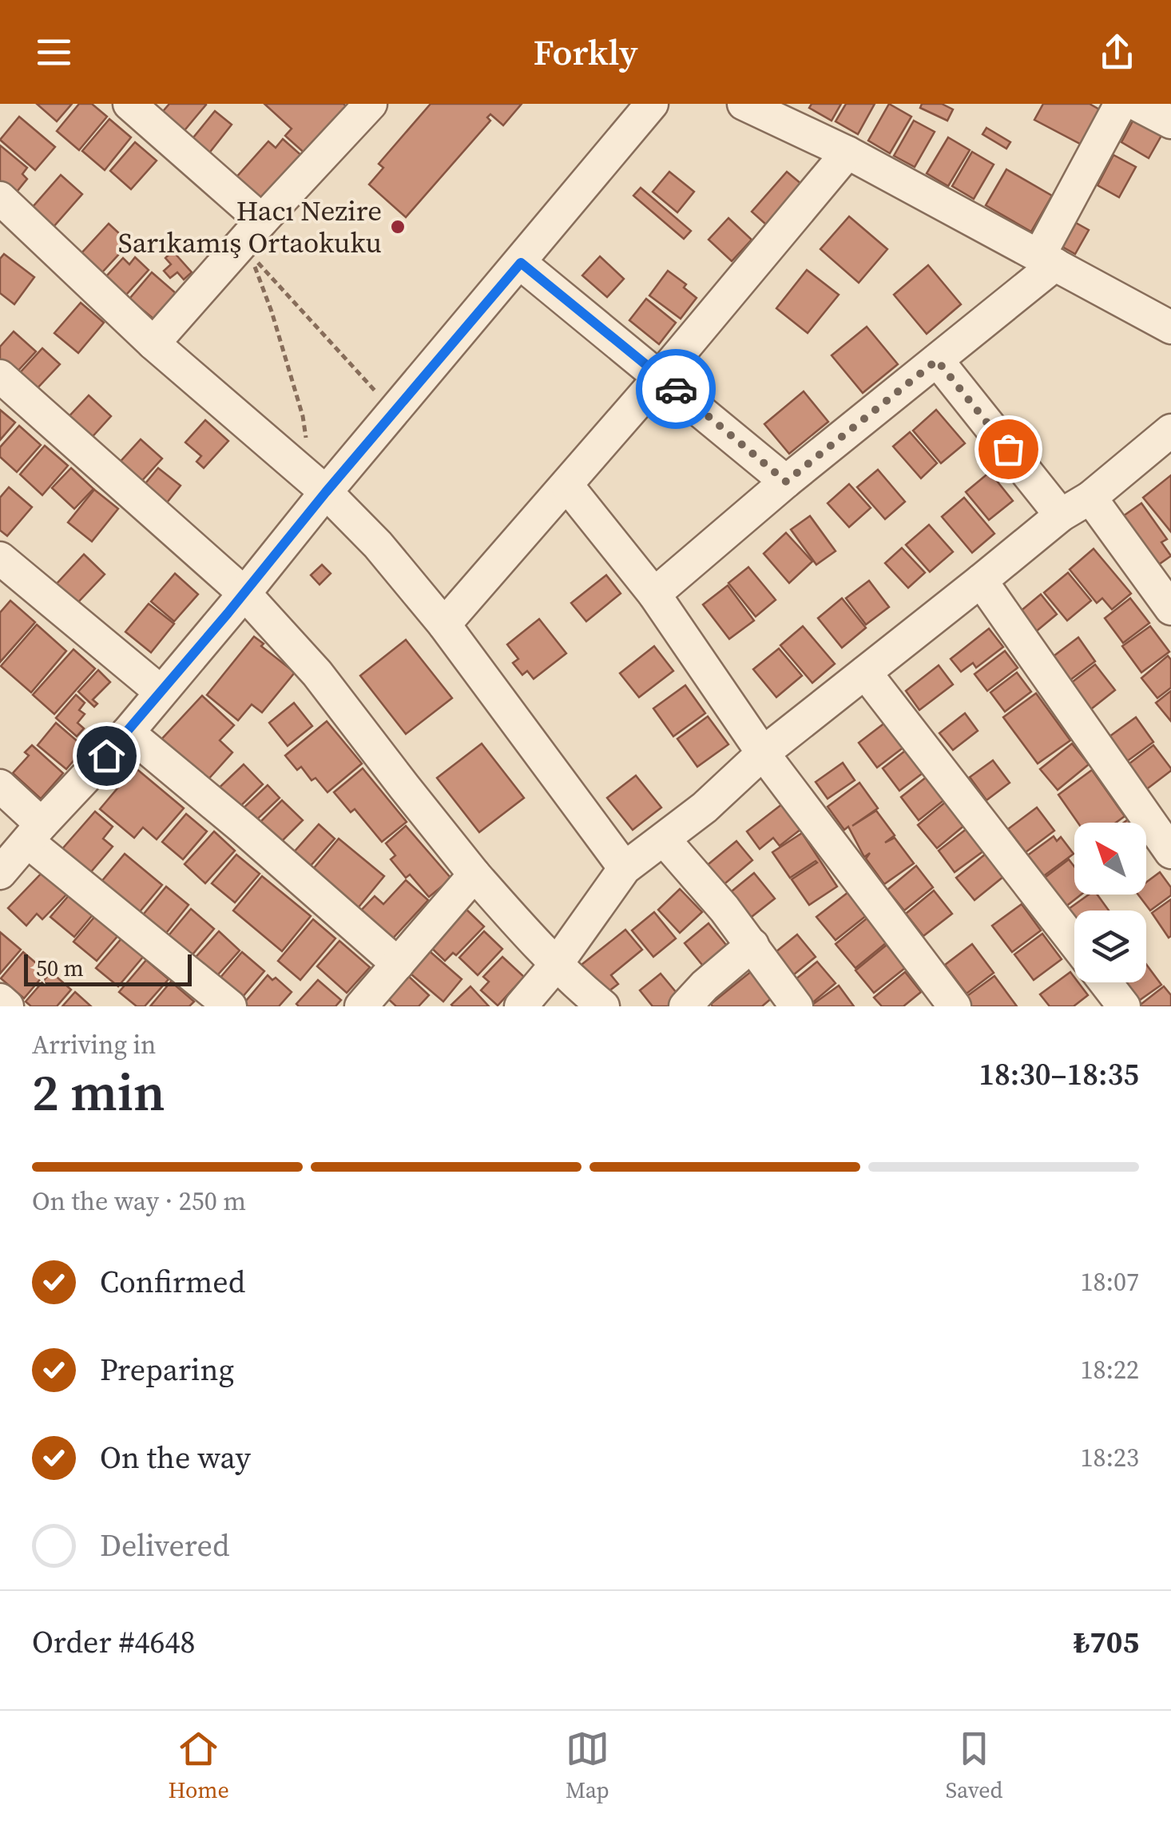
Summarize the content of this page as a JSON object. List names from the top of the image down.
{
  "places": ["Hacı Nezire Sarıkamış Ortaokuku"],
  "scale_bar": "50 m",
  "north": "top left",
  "page": {
    "header": "Forkly",
    "scale": "50 m",
    "heading": ["2 min", "Arriving in", "18:30–18:35"],
    "panel": ["Order #4648", "₺705"],
    "bar": "On the way · 250 m",
    "list": [
      ["Confirmed", "18:07"],
      ["Preparing", "18:22"],
      ["On the way", "18:23"],
      "Delivered"
    ],
    "tabs": ["Home", "Map", "Saved"]
  }
}
